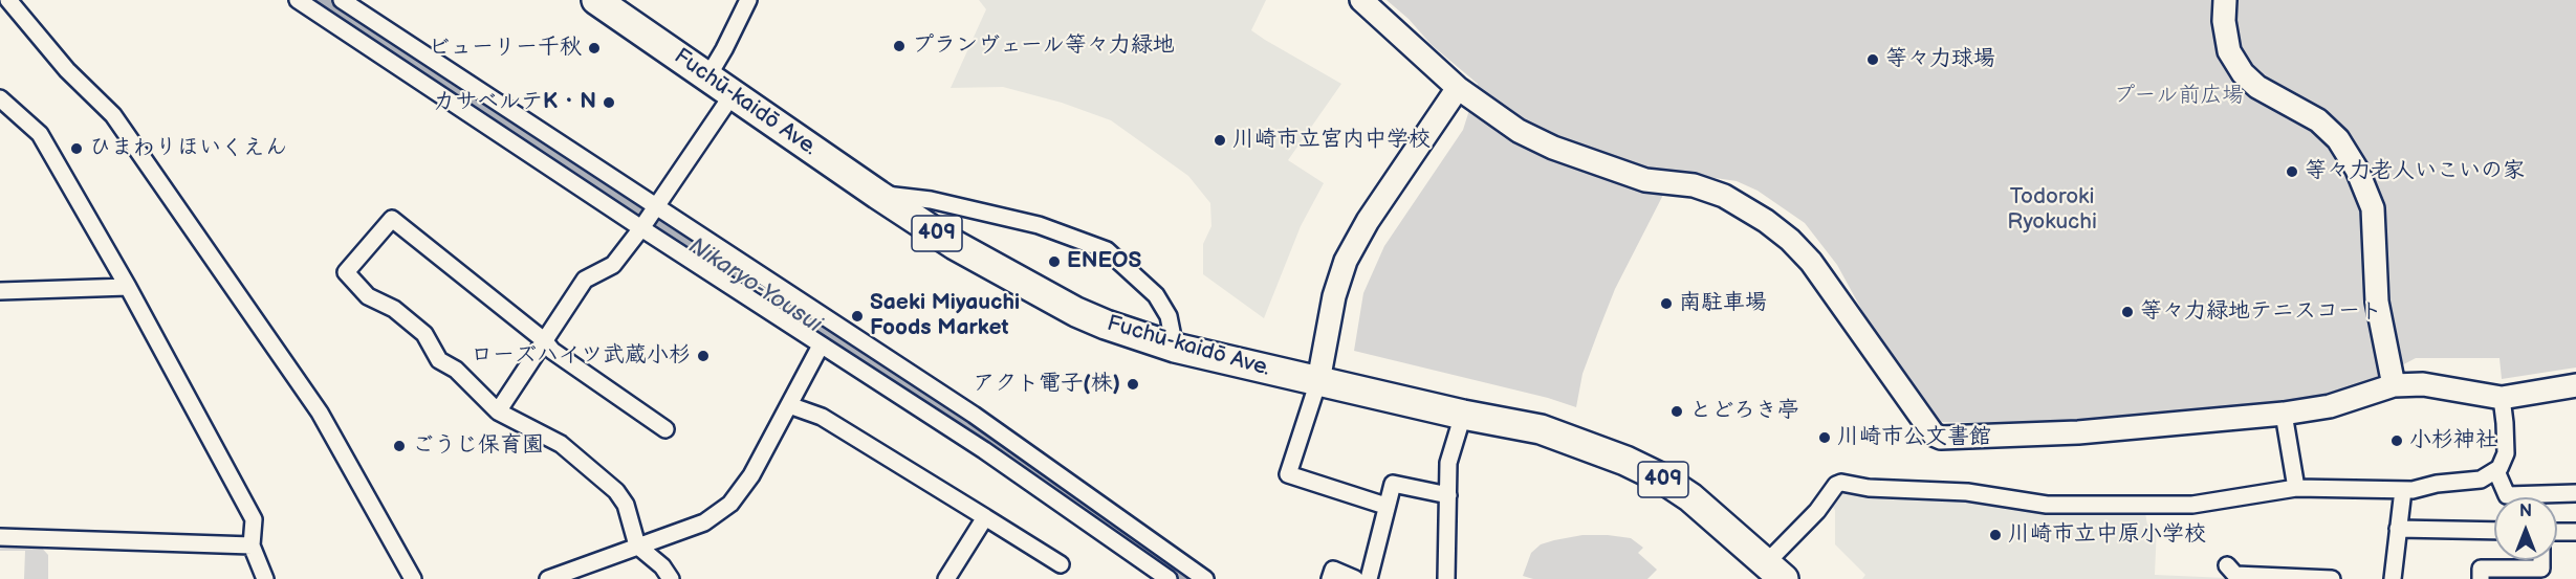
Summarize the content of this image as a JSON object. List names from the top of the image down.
{
  "streets": {
    "highway": ["Fuchū-kaidō Ave.", "409"]
  },
  "water": ["Nikaryo-Yousui"],
  "parks": ["プール前広場", "Todoroki Ryokuchi"],
  "places": [
    "プランヴェール等々力緑地",
    "ビューリー千秋",
    "等々力球場",
    "カサベルテK・N",
    "川崎市立宮内中学校",
    "ひまわりほいくえん",
    "等々力老人いこいの家",
    "ENEOS",
    "南駐車場",
    "等々力緑地テニスコート",
    "Saeki Miyauchi Foods Market",
    "ローズハイツ武蔵小杉",
    "アクト電子(株)",
    "とどろき亭",
    "川崎市公文書館",
    "小杉神社",
    "ごうじ保育園",
    "川崎市立中原小学校"
  ],
  "north": "top"
}
